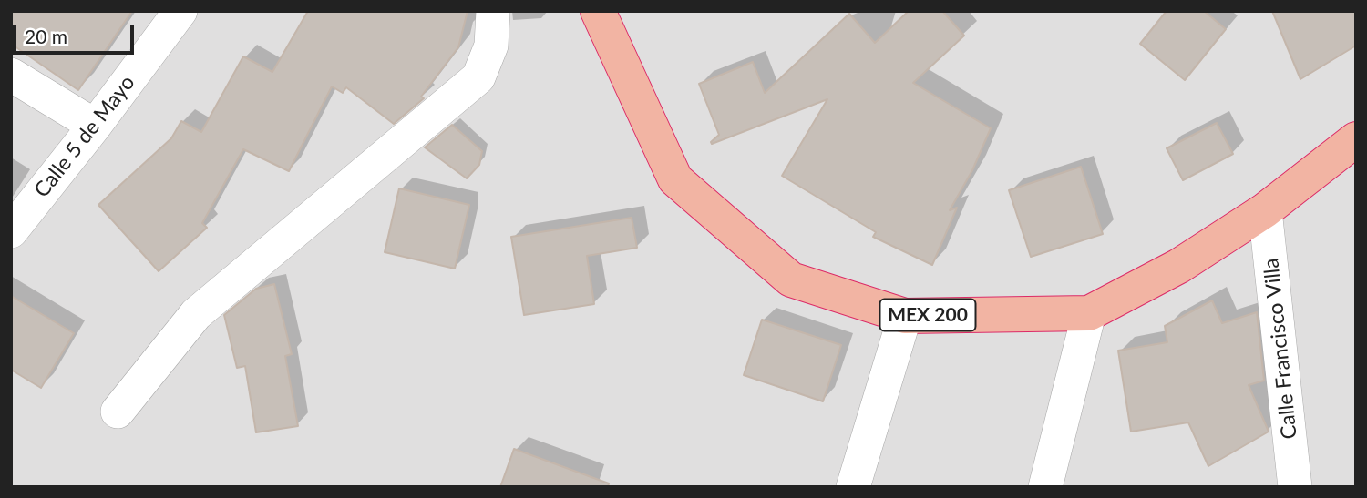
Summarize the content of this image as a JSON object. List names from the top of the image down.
{
  "streets": {
    "highway": ["MEX 200"],
    "street": ["Calle 5 de Mayo", "Calle Francisco Villa"]
  },
  "crossings": [
    ["MEX 200", "Calle Francisco Villa"]
  ],
  "scale_bar": "20 m"
}
